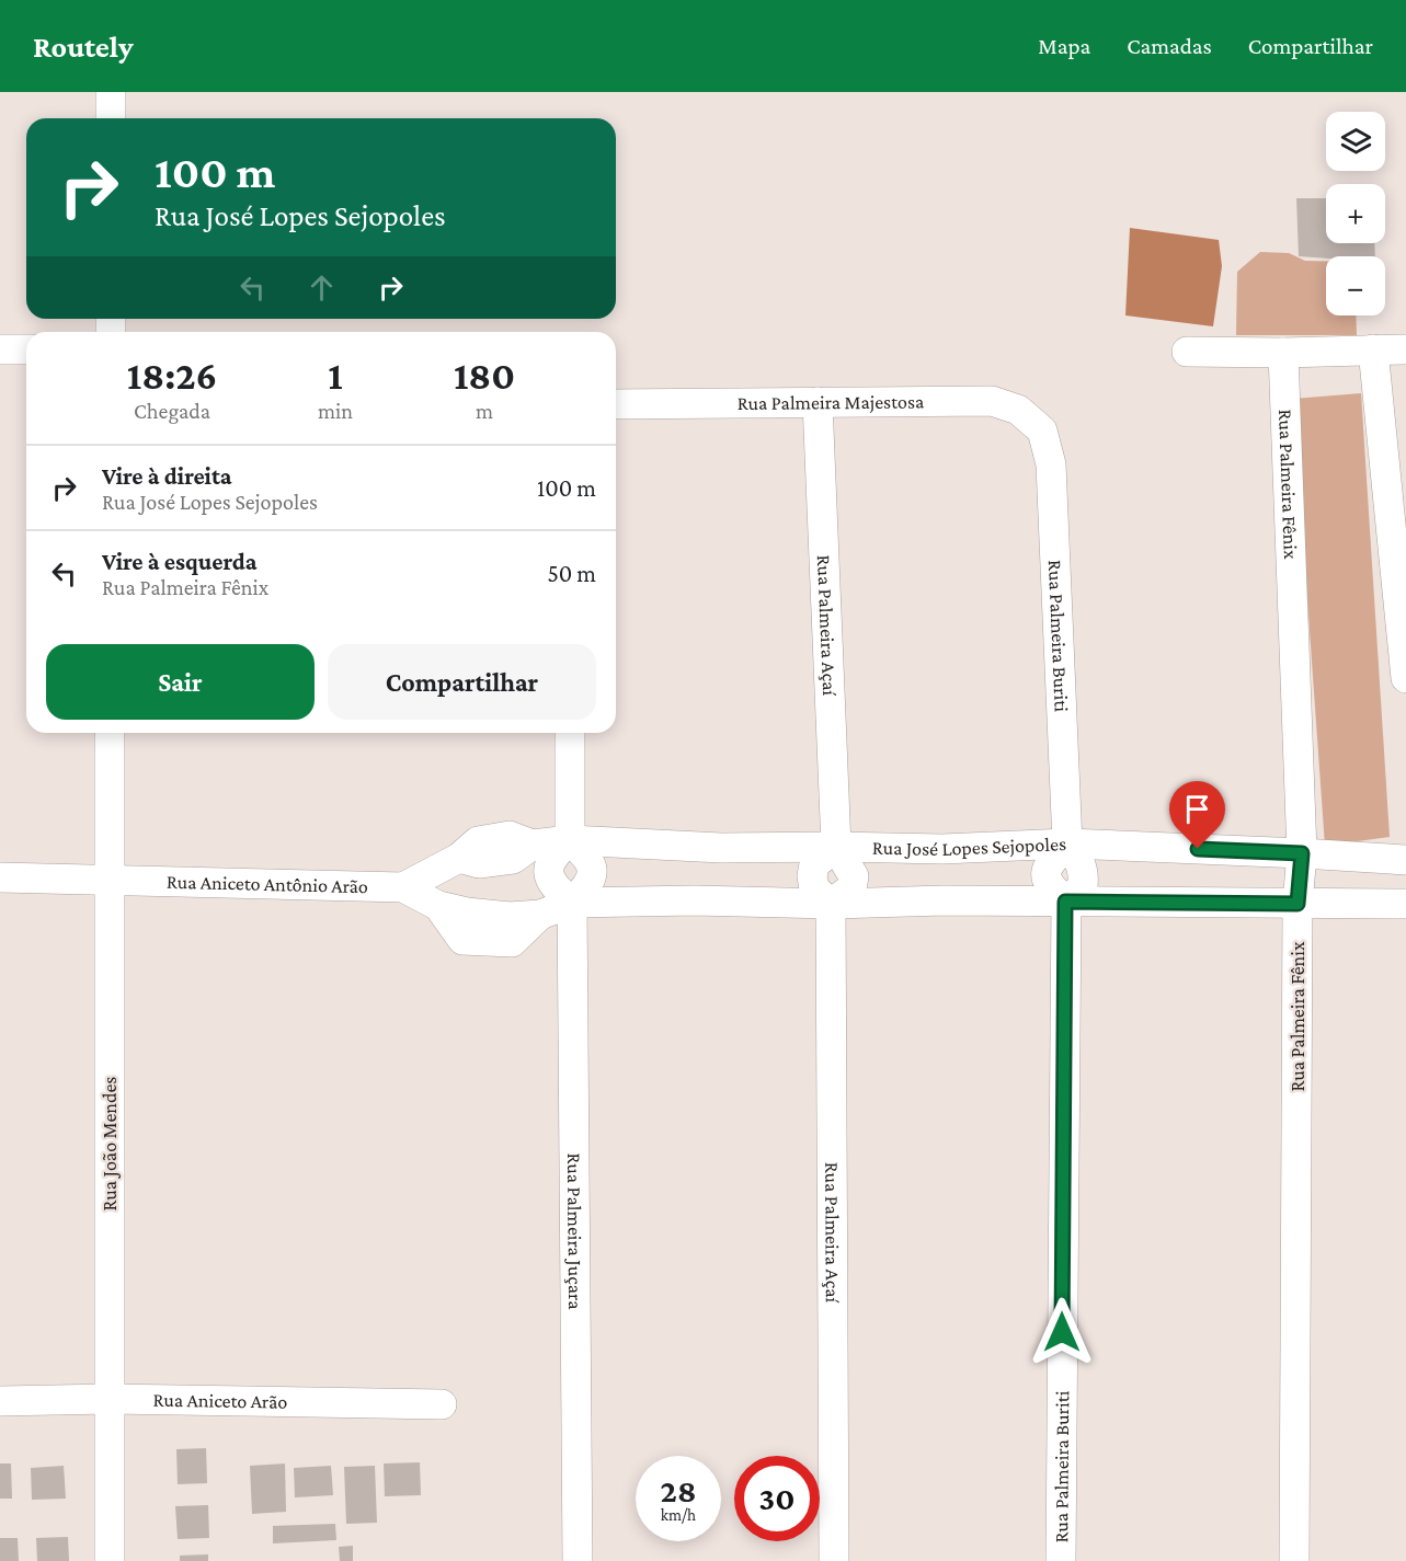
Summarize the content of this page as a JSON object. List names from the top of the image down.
{
  "streets": {
    "street": [
      "Rua Palmeira Majestosa",
      "Rua Palmeira Fênix",
      "Rua Palmeira Açaí",
      "Rua Palmeira Buriti",
      "Rua José Lopes Sejopoles",
      "Rua Aniceto Antônio Arão",
      "Rua João Mendes",
      "Rua Palmeira Juçara",
      "Rua Aniceto Arão"
    ]
  },
  "crossings": [
    ["Rua Palmeira Majestosa", "Rua Palmeira Açaí"],
    ["Rua Palmeira Majestosa", "Rua Palmeira Buriti"],
    ["Rua Palmeira Fênix", "Rua José Lopes Sejopoles"],
    ["Rua Palmeira Açaí", "Rua José Lopes Sejopoles"],
    ["Rua Palmeira Buriti", "Rua José Lopes Sejopoles"],
    ["Rua José Lopes Sejopoles", "Rua Aniceto Antônio Arão"],
    ["Rua Aniceto Antônio Arão", "Rua João Mendes"],
    ["Rua João Mendes", "Rua Aniceto Arão"]
  ],
  "page": {
    "header": "Routely",
    "nav": ["Mapa", "Camadas", "Compartilhar"],
    "map_buttons": ["+", "−"],
    "turn": ["100 m", "Rua José Lopes Sejopoles"],
    "eta": [
      "18:26",
      "Chegada",
      "1",
      "min",
      "180",
      "m"
    ],
    "list": [
      {
        "name": "Vire à direita",
        "note": "Rua José Lopes Sejopoles",
        "value": "100 m"
      },
      {
        "name": "Vire à esquerda",
        "note": "Rua Palmeira Fênix",
        "value": "50 m"
      }
    ],
    "buttons": ["Sair", "Compartilhar"],
    "speed": "28 km/h",
    "limit": "30"
  }
}
